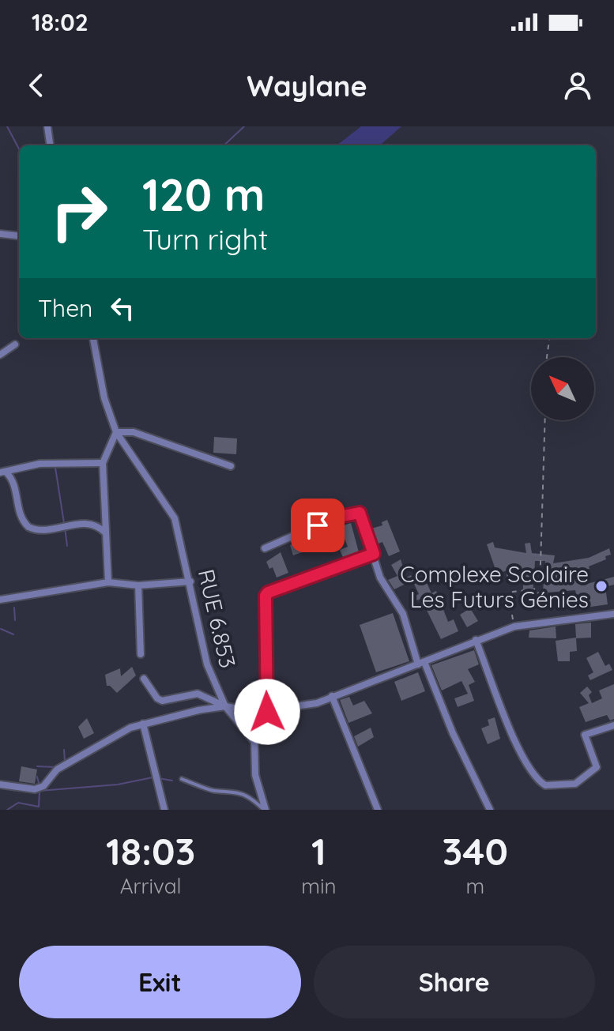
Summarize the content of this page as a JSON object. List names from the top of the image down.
{
  "streets": {
    "street": ["RUE 6.853"]
  },
  "places": ["Complexe Scolaire Les Futurs Génies"],
  "north": "top left",
  "page": {
    "status": "18:02",
    "header": "Waylane",
    "turn": ["120 m", "Turn right"],
    "then": "Then",
    "eta": [
      "18:03",
      "Arrival",
      "1",
      "min",
      "340",
      "m"
    ],
    "buttons": ["Exit", "Share"]
  }
}
